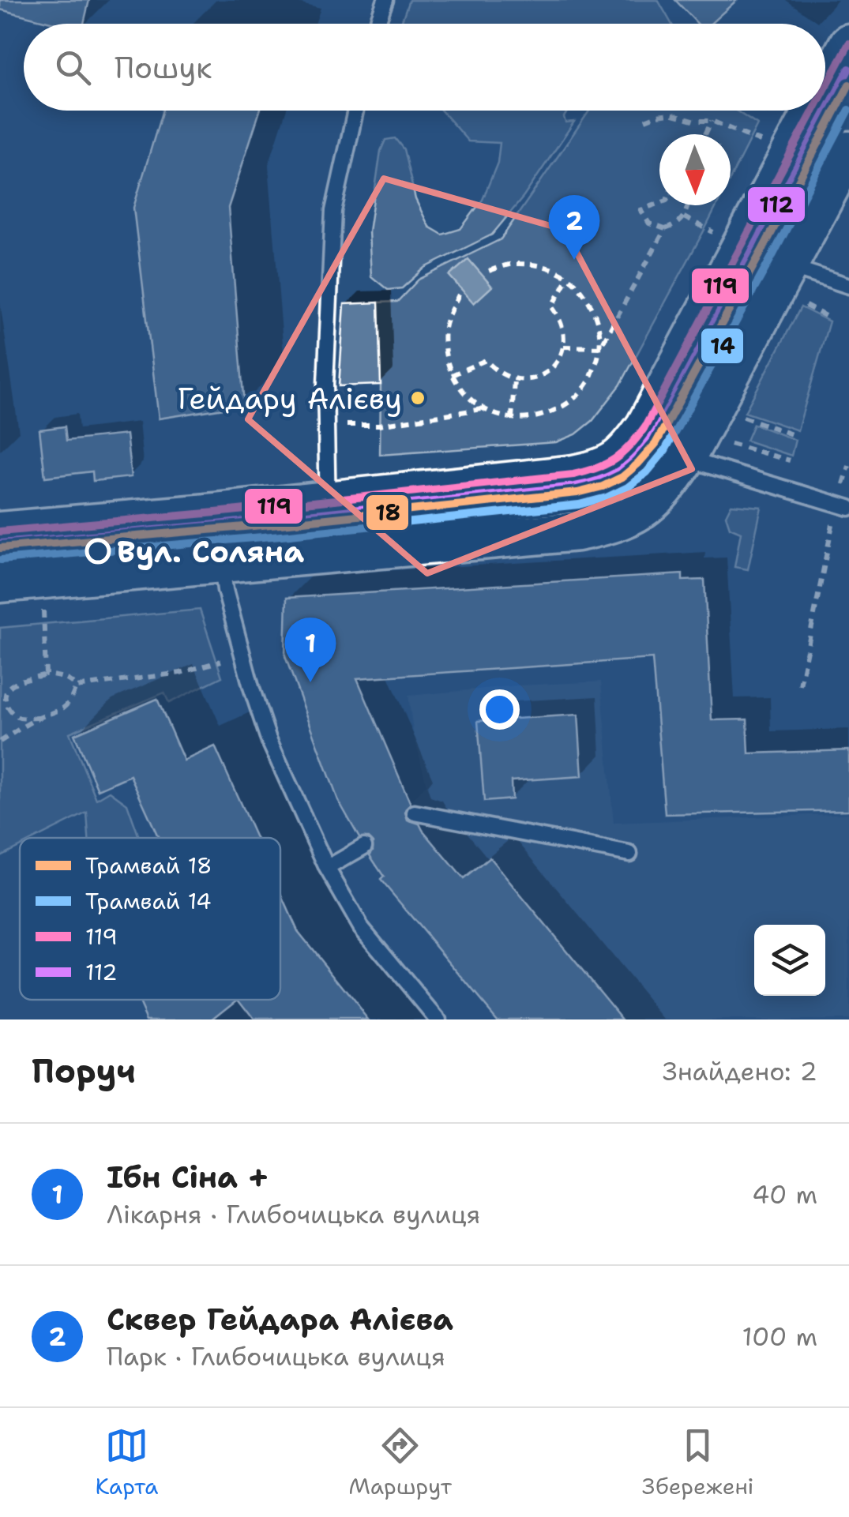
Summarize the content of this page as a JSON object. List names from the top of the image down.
{
  "places": ["Гейдару Алієву", "Вул. Соляна"],
  "lines": [
    "transit line 119",
    "transit line 112",
    "tram line 18",
    "tram line 14"
  ],
  "legend": [
    "Трамвай 18",
    "Трамвай 14",
    "119",
    "112"
  ],
  "north": "bottom",
  "page": {
    "search": "Пошук",
    "pins": ["2", "1"],
    "heading": ["Поруч", "Знайдено: 2"],
    "list": [
      {
        "mark": "1",
        "name": "Ібн Сіна +",
        "note": "Лікарня · Глибочицька вулиця",
        "value": "40 m"
      },
      {
        "mark": "2",
        "name": "Сквер Гейдара Алієва",
        "note": "Парк · Глибочицька вулиця",
        "value": "100 m"
      }
    ],
    "nav": ["Карта", "Маршрут", "Збережені"]
  }
}
